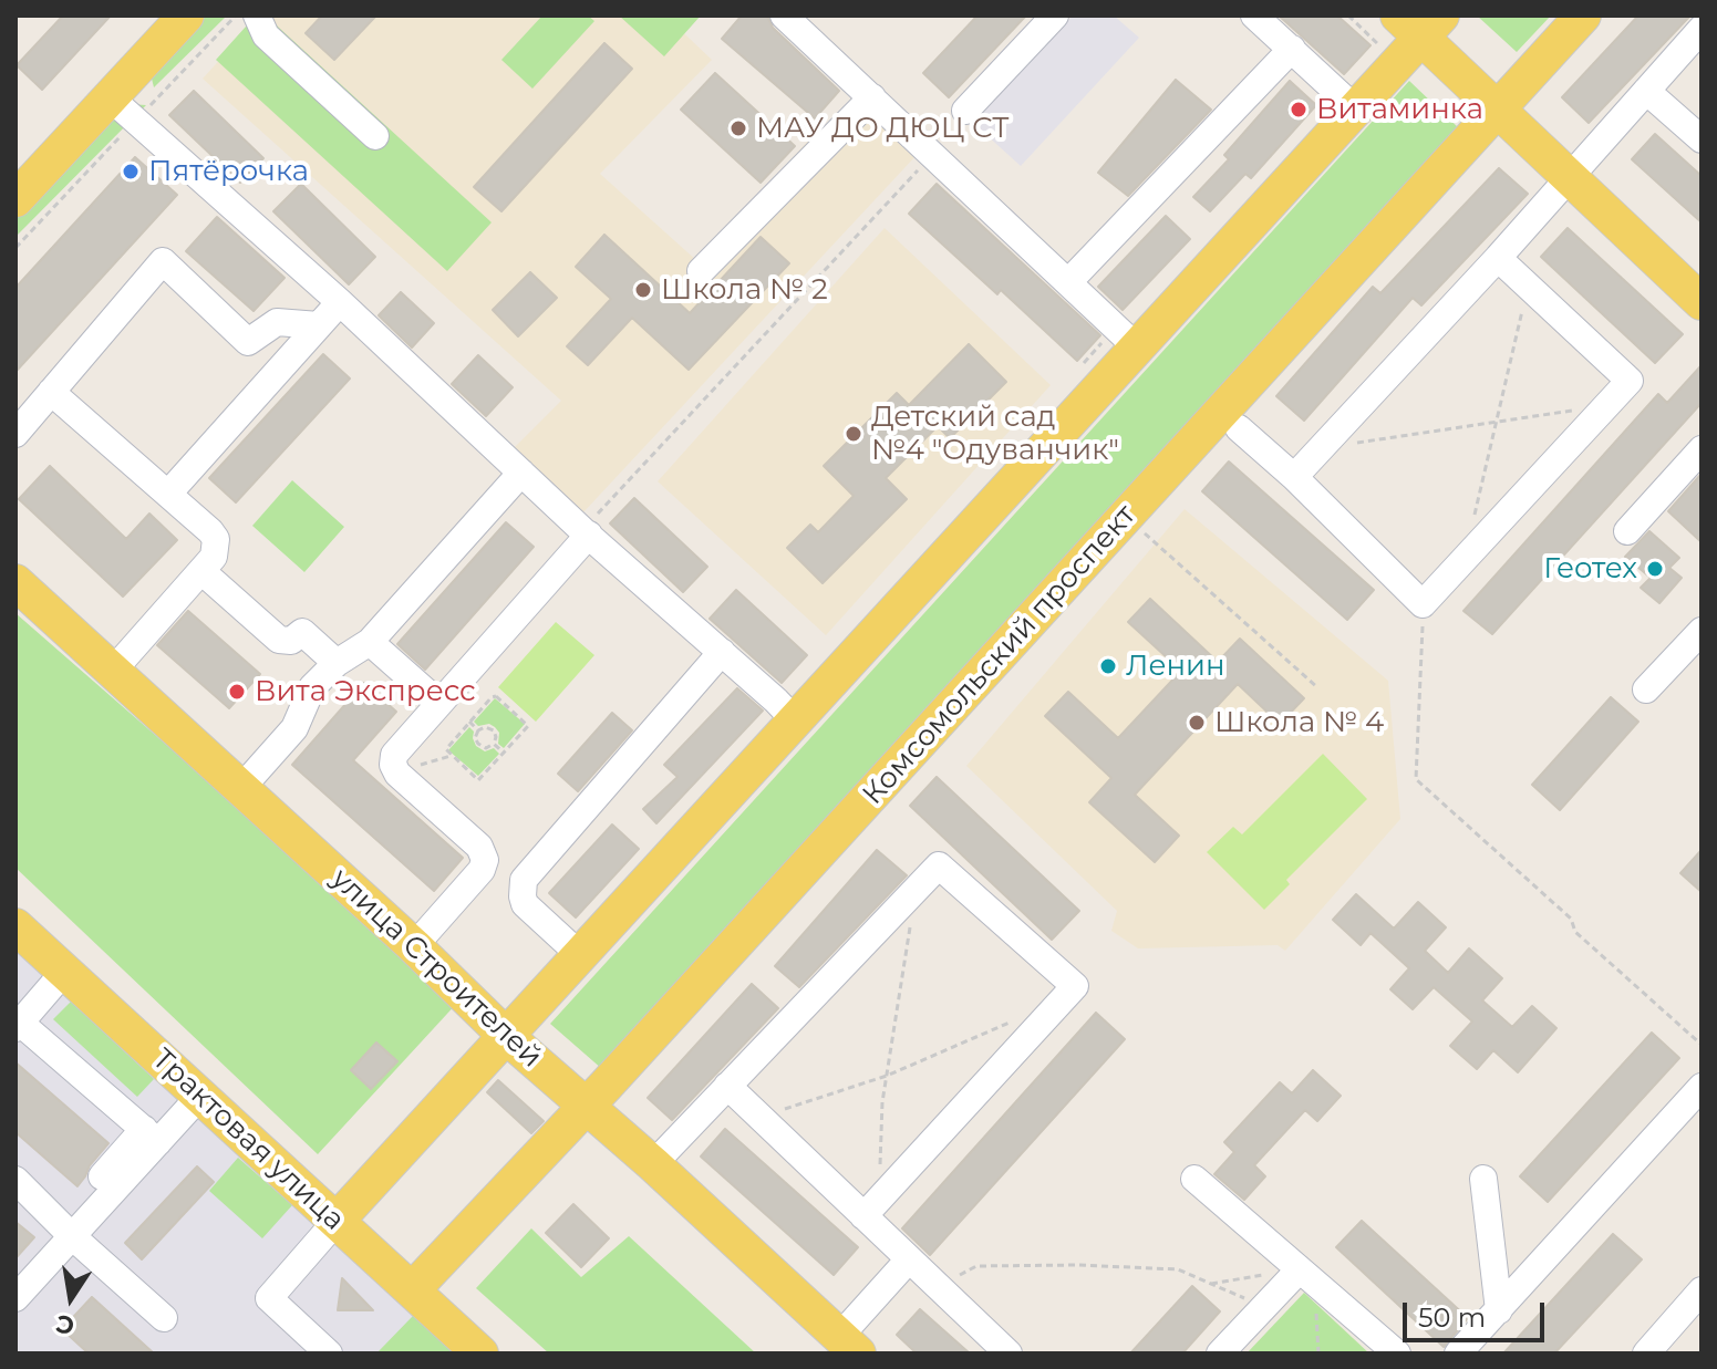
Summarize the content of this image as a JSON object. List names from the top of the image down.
{
  "streets": {
    "main road": ["Комсомольский проспект", "улица Строителей", "Трактовая улица"]
  },
  "crossings": [
    ["Комсомольский проспект", "улица Строителей"],
    ["Комсомольский проспект", "Трактовая улица"]
  ],
  "places": [
    "Витаминка",
    "МАУ ДО ДЮЦ СТ",
    "Пятёрочка",
    "Школа № 2",
    "Детский сад №4 \"Одуванчик\"",
    "Геотех",
    "Ленин",
    "Вита Экспресс",
    "Школа № 4"
  ],
  "scale_bar": "50 m",
  "north": "bottom"
}
